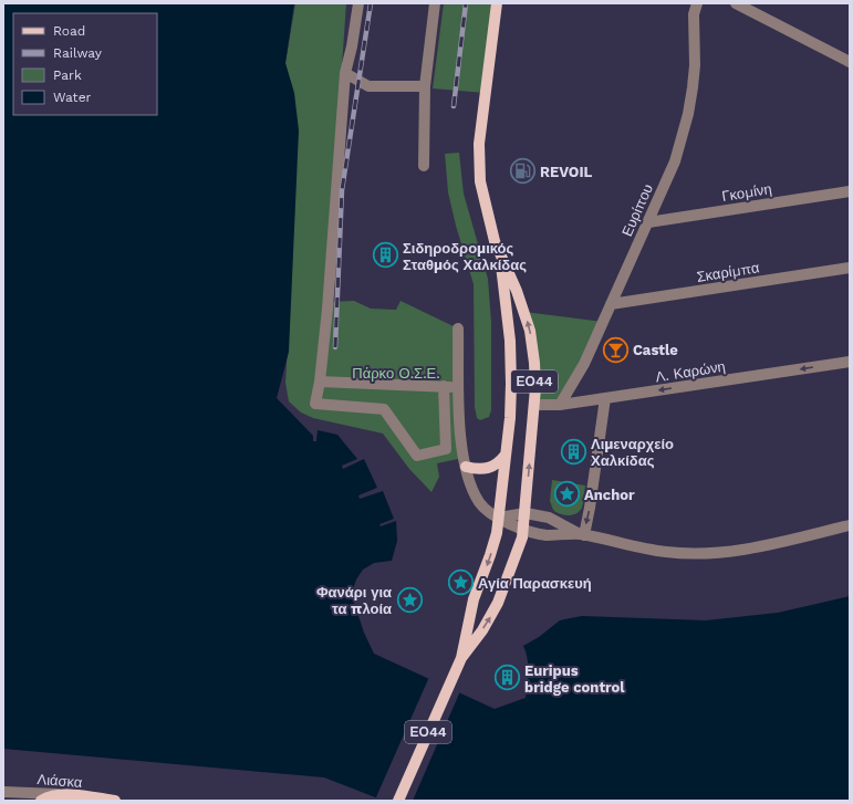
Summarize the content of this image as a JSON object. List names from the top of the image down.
{
  "streets": {
    "main road": ["ΕΟ44", "Λιάσκα"],
    "street": [
      "Γκομίνη",
      "Ευρίπου",
      "Σκαρίμπα",
      "Λ. Καρώνη"
    ]
  },
  "crossings": [
    ["Γκομίνη", "Ευρίπου"],
    ["Ευρίπου", "Σκαρίμπα"],
    ["Ευρίπου", "Λ. Καρώνη"],
    ["Λ. Καρώνη", "ΕΟ44"]
  ],
  "one_way": ["Λ. Καρώνη"],
  "parks": ["Πάρκο Ο.Σ.Ε."],
  "places": {
    "fuel station": ["REVOIL"],
    "building": ["Σιδηροδρομικός Σταθμός Χαλκίδας", "Λιμεναρχείο Χαλκίδας", "Euripus bridge control"],
    "bar": ["Castle"],
    "place": ["Anchor", "Αγία Παρασκευή", "Φανάρι για τα πλοία"]
  },
  "legend": [
    "Road",
    "Railway",
    "Park",
    "Water"
  ]
}
